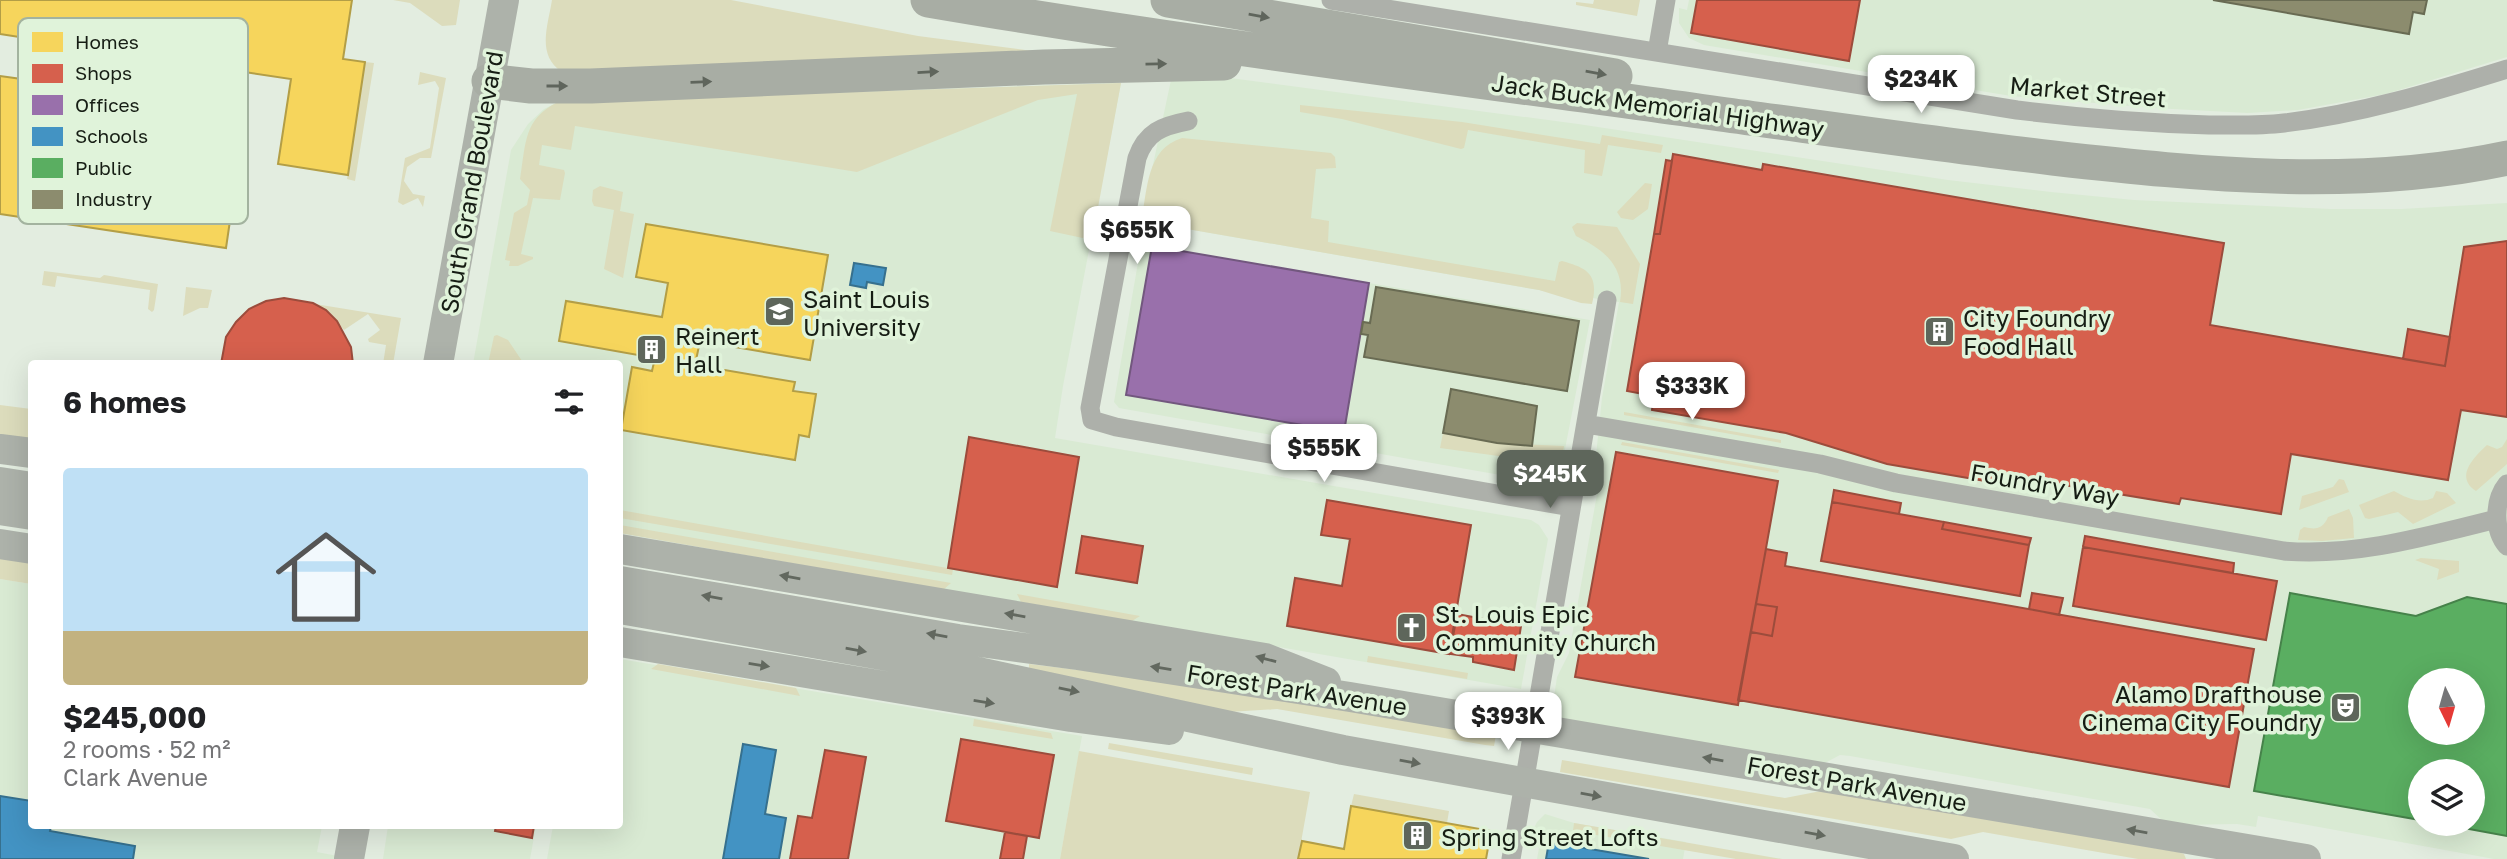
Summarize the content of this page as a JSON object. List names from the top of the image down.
{
  "streets": {
    "highway": ["Jack Buck Memorial Highway"],
    "main road": ["South Grand Boulevard", "Forest Park Avenue"],
    "street": ["Market Street", "Foundry Way"]
  },
  "places": {
    "school or university": ["Saint Louis University"],
    "building": ["City Foundry Food Hall", "Reinert Hall", "Spring Street Lofts"],
    "church": ["St. Louis Epic Community Church"],
    "theatre": ["Alamo Drafthouse Cinema City Foundry"]
  },
  "legend": [
    "Homes",
    "Shops",
    "Offices",
    "Schools",
    "Public",
    "Industry"
  ],
  "north": "bottom",
  "page": {
    "price": [
      "$234K",
      "$655K",
      "$333K",
      "$555K",
      "$245K",
      "$393K"
    ],
    "heading": "6 homes",
    "list": [
      {
        "name": "$245,000",
        "note": "2 rooms · 52 m² · Clark Avenue"
      }
    ]
  }
}
